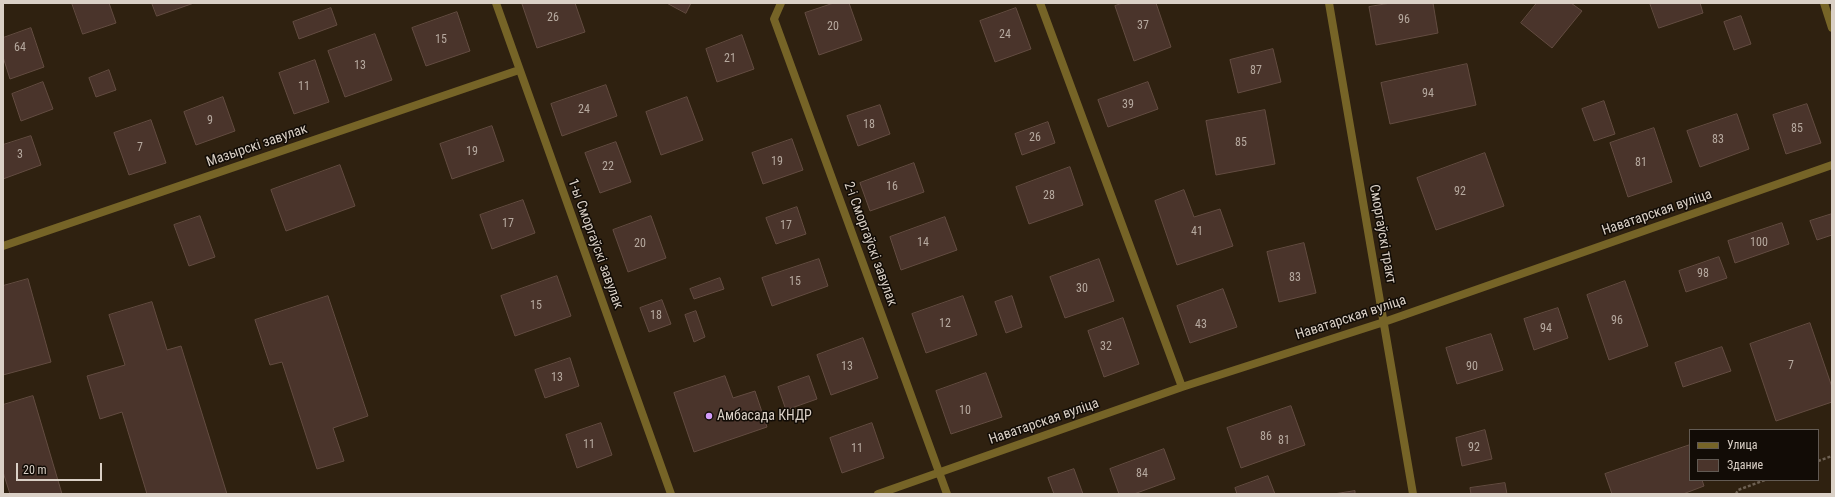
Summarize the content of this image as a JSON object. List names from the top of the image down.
{
  "streets": {
    "street": [
      "Мазырскі завулак",
      "Наватарская вуліца",
      "Сморгаўскі тракт",
      "1-ы Сморгаўскі завулак",
      "2-і Сморгаўскі завулак"
    ]
  },
  "crossings": [
    ["Мазырскі завулак", "1-ы Сморгаўскі завулак"],
    ["Наватарская вуліца", "Сморгаўскі тракт"],
    ["Наватарская вуліца", "2-і Сморгаўскі завулак"]
  ],
  "places": ["Амбасада КНДР"],
  "house_numbers": [
    "26",
    "96",
    "37",
    "20",
    "24",
    "15",
    "64",
    "21",
    "13",
    "87",
    "11",
    "94",
    "39",
    "24",
    "9",
    "18",
    "85",
    "26",
    "83",
    "85",
    "7",
    "19",
    "3",
    "19",
    "81",
    "22",
    "16",
    "92",
    "28",
    "17",
    "17",
    "41",
    "14",
    "100",
    "20",
    "98",
    "83",
    "15",
    "30",
    "15",
    "18",
    "96",
    "12",
    "43",
    "94",
    "32",
    "7",
    "13",
    "90",
    "13",
    "10",
    "86",
    "81",
    "11",
    "92",
    "11",
    "84"
  ],
  "legend": ["Улица", "Здание"],
  "scale_bar": "20 m"
}
